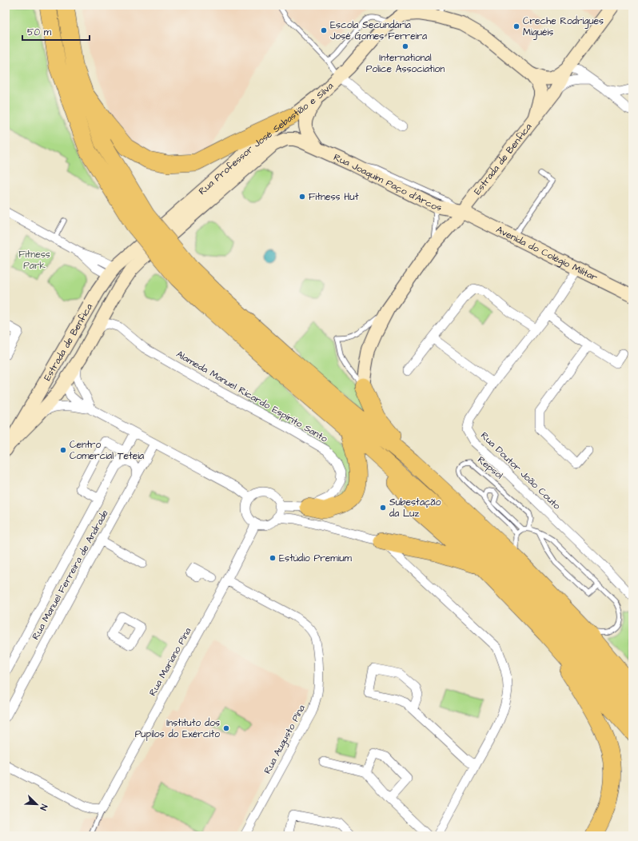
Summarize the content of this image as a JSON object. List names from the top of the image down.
{
  "streets": {
    "street": [
      "Rua Professor José Sebastião e Silva",
      "Estrada de Benfica",
      "Rua Joaquim Paço d'Arcos",
      "Avenida do Colégio Militar",
      "Alameda Manuel Ricardo Espírito Santo",
      "Rua Doutor João Couto",
      "Rua Manuel Ferreira de Andrade",
      "Rua Mariano Pina",
      "Rua Augusto Pina"
    ],
    "lane": ["Repsol"]
  },
  "crossings": [
    ["Rua Professor José Sebastião e Silva", "Estrada de Benfica"],
    ["Rua Professor José Sebastião e Silva", "Rua Joaquim Paço d'Arcos"],
    ["Estrada de Benfica", "Rua Joaquim Paço d'Arcos"],
    ["Estrada de Benfica", "Avenida do Colégio Militar"],
    ["Estrada de Benfica", "Alameda Manuel Ricardo Espírito Santo"],
    ["Rua Joaquim Paço d'Arcos", "Avenida do Colégio Militar"],
    ["Avenida do Colégio Militar", "Rua Doutor João Couto"],
    ["Alameda Manuel Ricardo Espírito Santo", "Rua Mariano Pina"],
    ["Rua Mariano Pina", "Rua Augusto Pina"]
  ],
  "parks": ["Fitness Park"],
  "places": [
    "Creche Rodrigues Miguéis",
    "Escola Secundária José Gomes Ferreira",
    "International Police Association",
    "Fitness Hut",
    "Centro Comercial Teteia",
    "Subestação da Luz",
    "Estúdio Premium",
    "Instituto dos Pupilos do Exército"
  ],
  "scale_bar": "50 m",
  "north": "bottom right"
}
